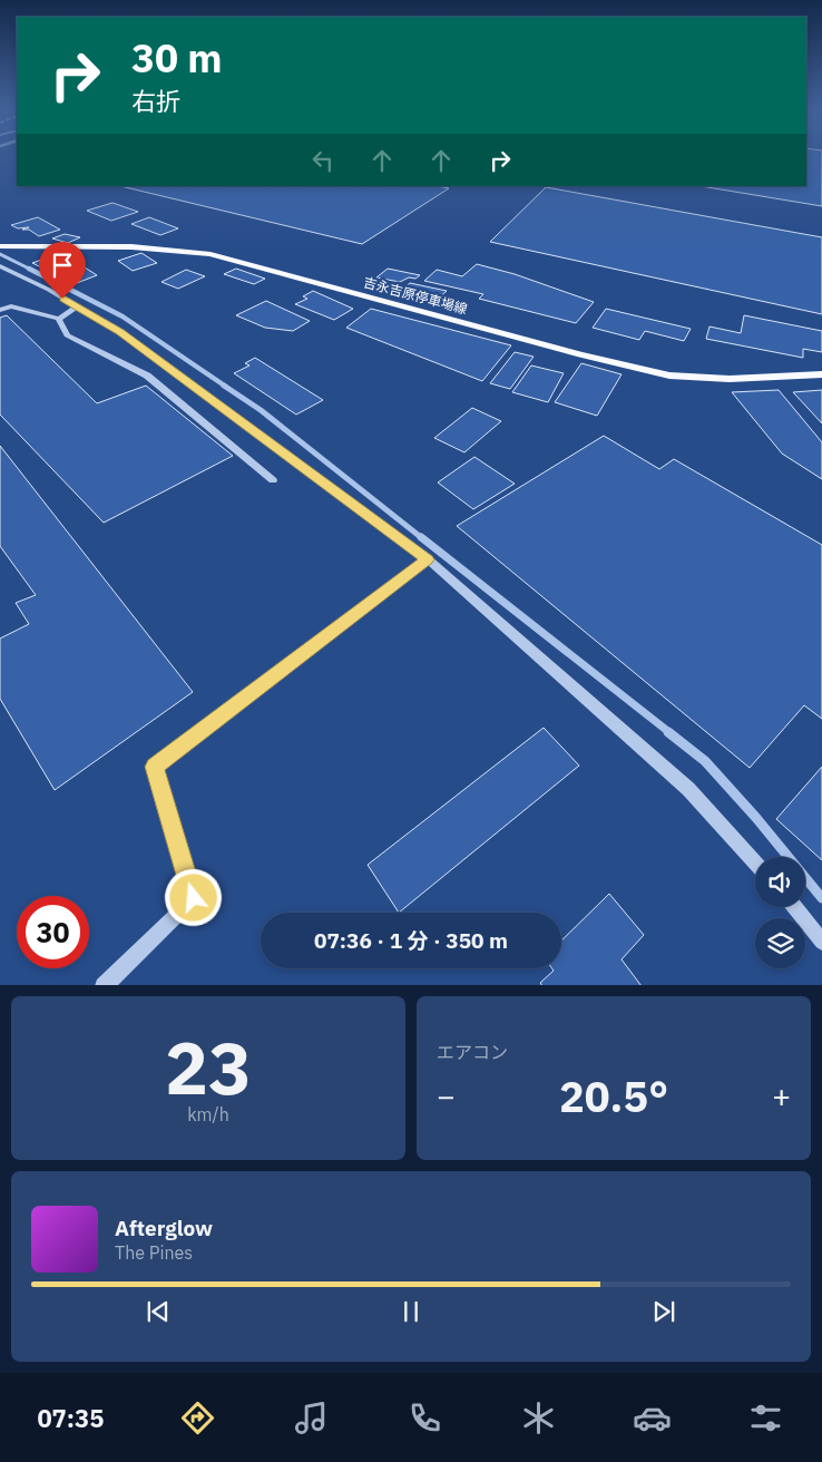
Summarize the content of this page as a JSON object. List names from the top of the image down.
{
  "streets": {
    "main road": ["吉永吉原停車場線"]
  },
  "page": {
    "turn": ["30 m", "右折"],
    "limit": "30",
    "trip": "07:36 · 1 分 · 350 m",
    "tile": [
      ["23", "km/h"],
      "エアコン"
    ],
    "heat": ["−", "20.5°", "+"],
    "song": ["Afterglow", "The Pines"],
    "tabs": "07:35"
  }
}
